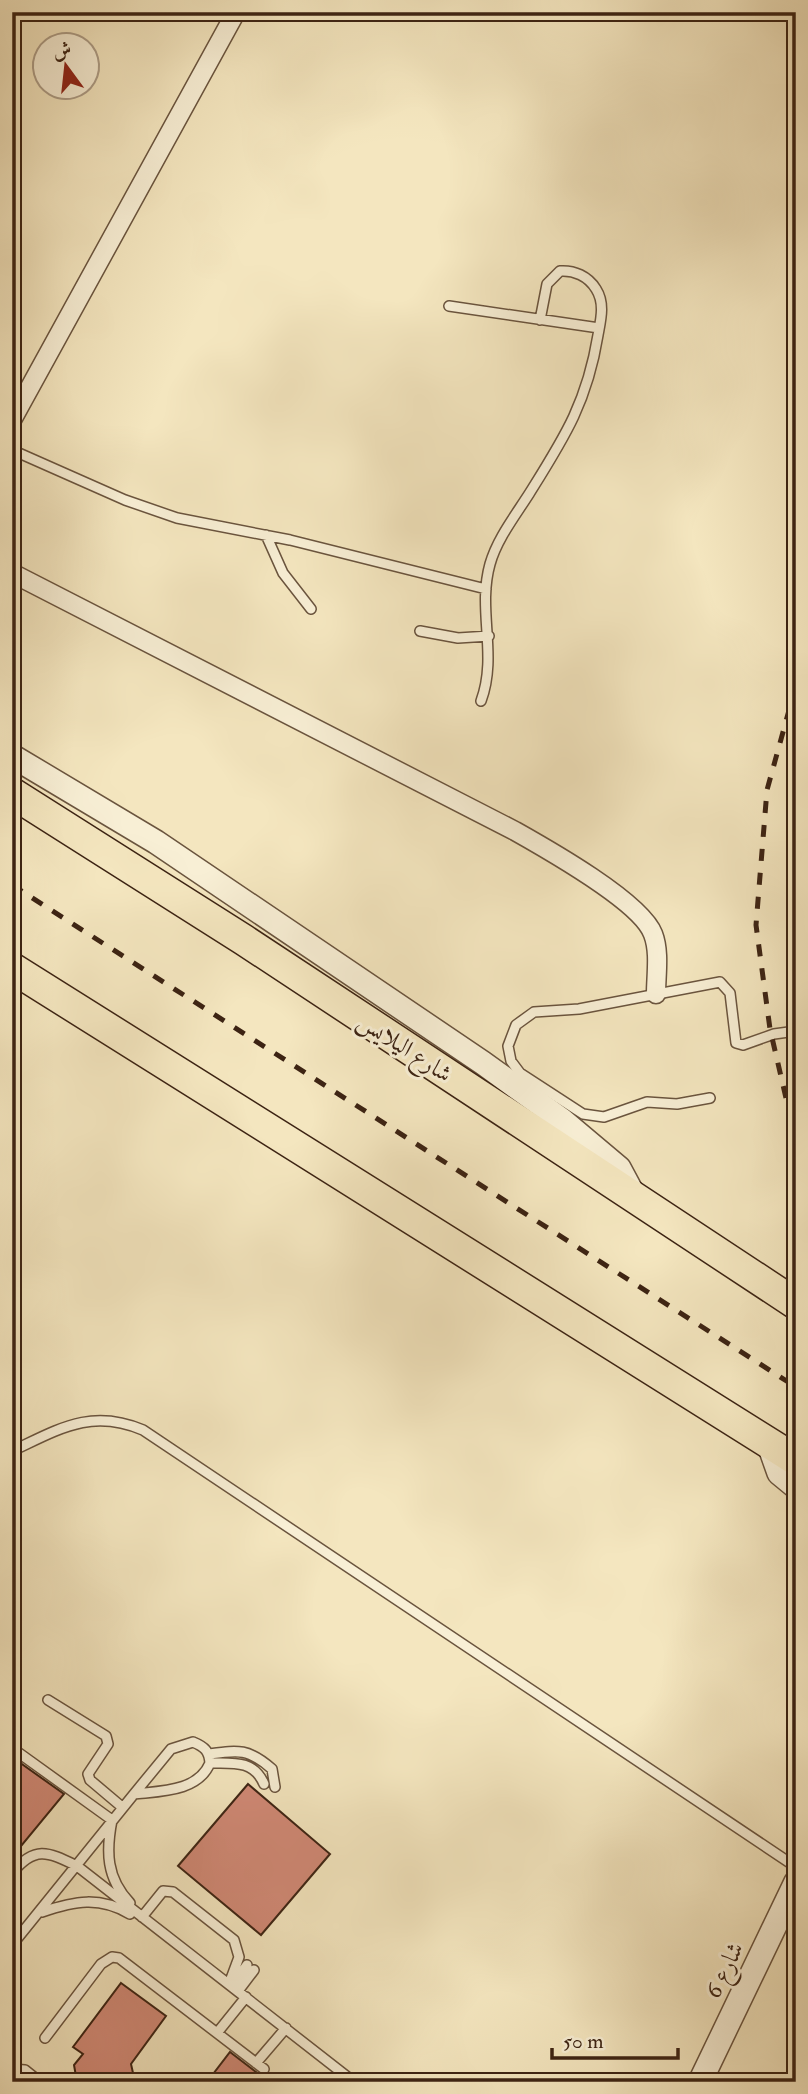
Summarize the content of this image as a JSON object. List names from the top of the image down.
{
  "streets": {
    "highway": ["شارع اليلايس"],
    "street": ["شارع 6"]
  },
  "scale_bar": "50 m",
  "north": "top"
}
